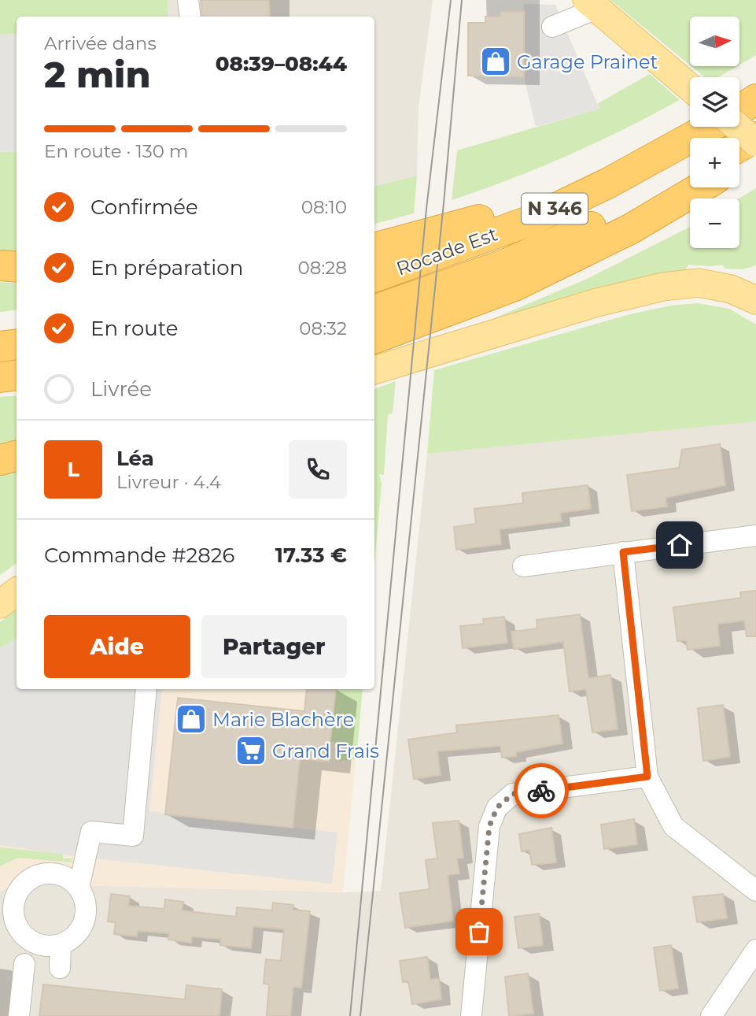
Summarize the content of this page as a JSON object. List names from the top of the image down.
{
  "streets": {
    "highway": ["N 346", "Rocade Est"]
  },
  "places": {
    "shop": ["Garage Prainet", "Marie Blachère"],
    "supermarket": ["Grand Frais"]
  },
  "north": "right",
  "page": {
    "map_buttons": ["+", "−"],
    "heading": ["2 min", "Arrivée dans", "08:39–08:44"],
    "panel": [
      "Léa",
      "Livreur · 4.4",
      "Commande #2826",
      "17.33 €"
    ],
    "bar": "En route · 130 m",
    "list": [
      ["Confirmée", "08:10"],
      ["En préparation", "08:28"],
      ["En route", "08:32"],
      "Livrée"
    ],
    "round": "L",
    "buttons": ["Aide", "Partager"]
  }
}
